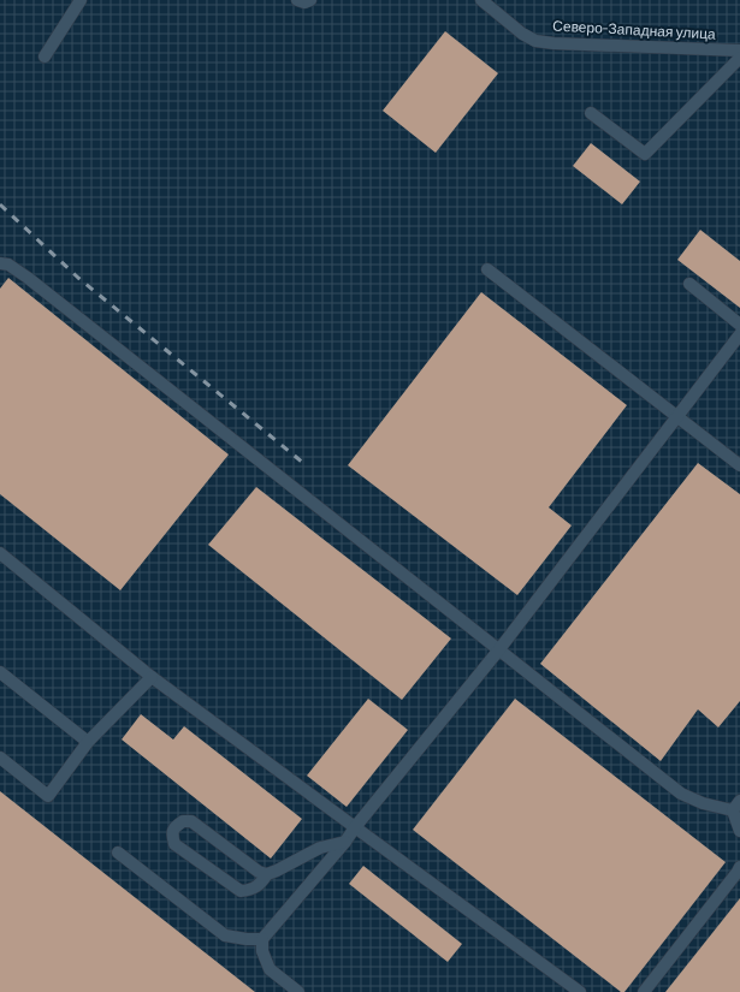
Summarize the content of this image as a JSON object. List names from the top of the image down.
{
  "streets": {
    "street": ["Северо-Западная улица"]
  }
}
